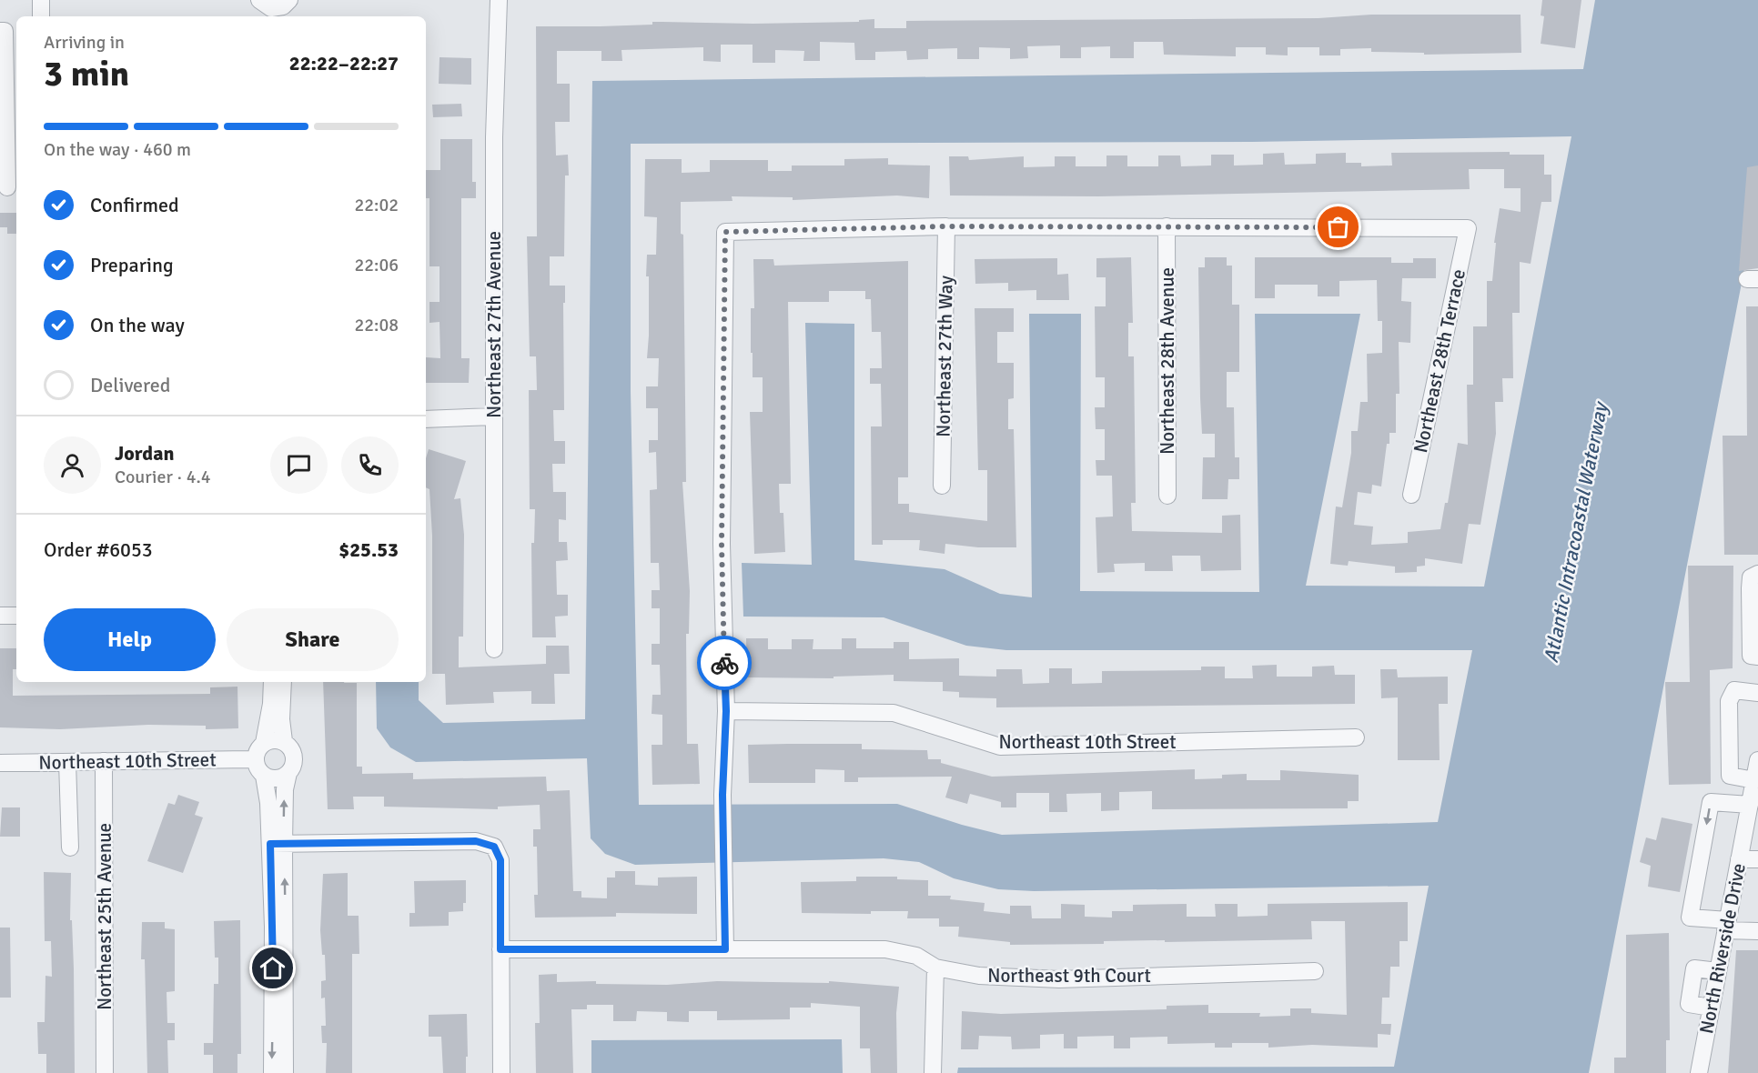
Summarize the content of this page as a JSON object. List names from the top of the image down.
{
  "streets": {
    "street": [
      "Northeast 27th Avenue",
      "Northeast 27th Way",
      "Northeast 28th Avenue",
      "Northeast 28th Terrace",
      "Northeast 10th Street",
      "Northeast 25th Avenue",
      "North Riverside Drive",
      "Northeast 9th Court"
    ]
  },
  "crossings": [
    ["Northeast 28th Avenue", "Northeast 28th Terrace"],
    ["Northeast 10th Street", "Northeast 25th Avenue"]
  ],
  "water": ["Atlantic Intracoastal Waterway"],
  "page": {
    "heading": ["3 min", "Arriving in", "22:22–22:27"],
    "panel": [
      "Jordan",
      "Courier · 4.4",
      "Order #6053",
      "$25.53"
    ],
    "bar": "On the way · 460 m",
    "list": [
      ["Confirmed", "22:02"],
      ["Preparing", "22:06"],
      ["On the way", "22:08"],
      "Delivered"
    ],
    "buttons": ["Help", "Share"]
  }
}
